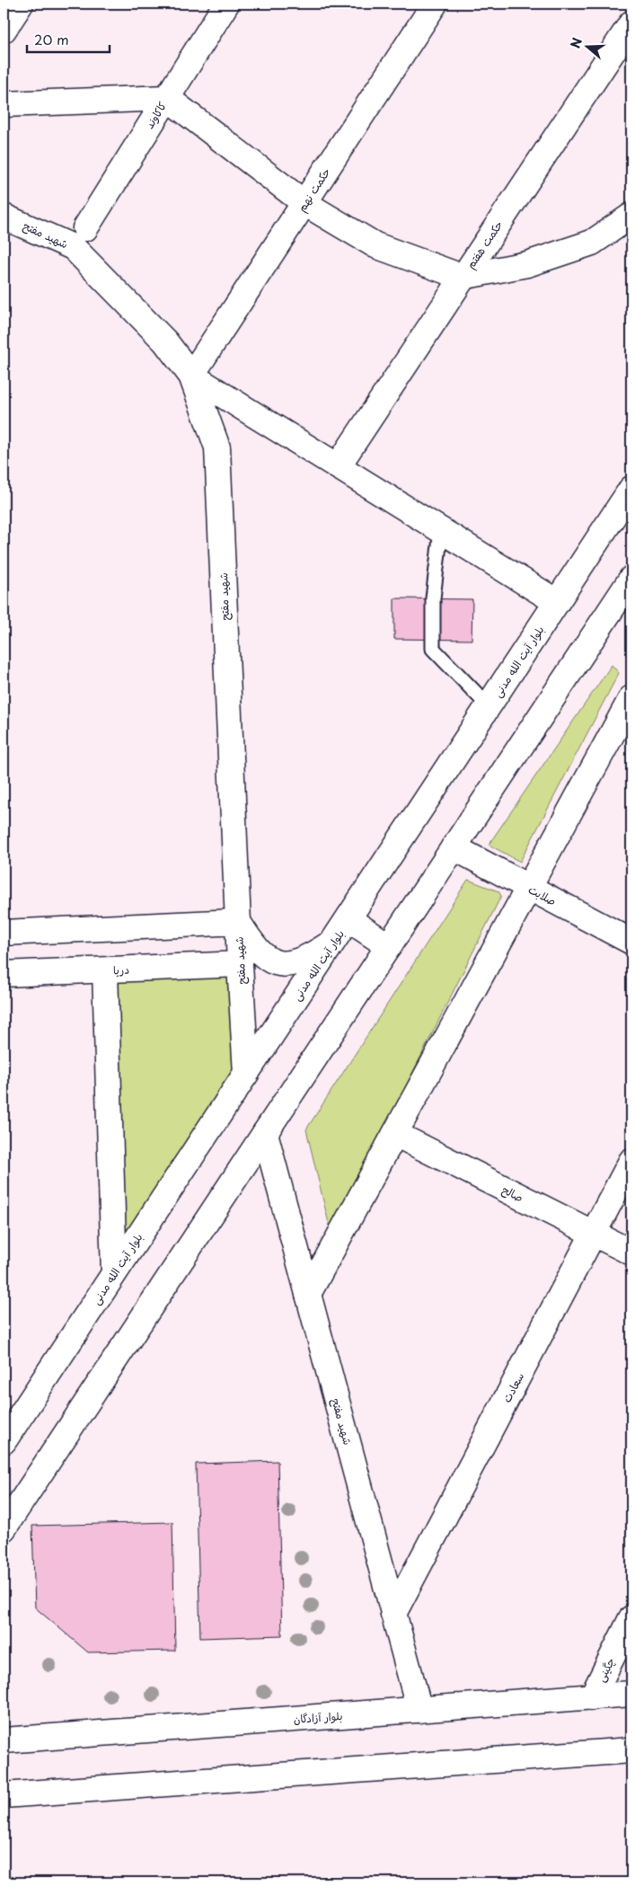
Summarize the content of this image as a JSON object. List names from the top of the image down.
{
  "streets": {
    "street": [
      "کاکاوند",
      "حکمت نهم",
      "شهید مفتح",
      "حکمت هفتم",
      "بلوار آیت الله مدنی",
      "صلابت",
      "دریا",
      "صالح",
      "سعادت",
      "چگینی",
      "بلوار آزادگان"
    ]
  },
  "crossings": [
    ["حکمت نهم", "شهید مفتح"],
    ["شهید مفتح", "بلوار آیت الله مدنی"],
    ["شهید مفتح", "دریا"],
    ["شهید مفتح", "سعادت"],
    ["شهید مفتح", "بلوار آزادگان"],
    ["صالح", "سعادت"],
    ["چگینی", "بلوار آزادگان"]
  ],
  "scale_bar": "20 m",
  "north": "left"
}
